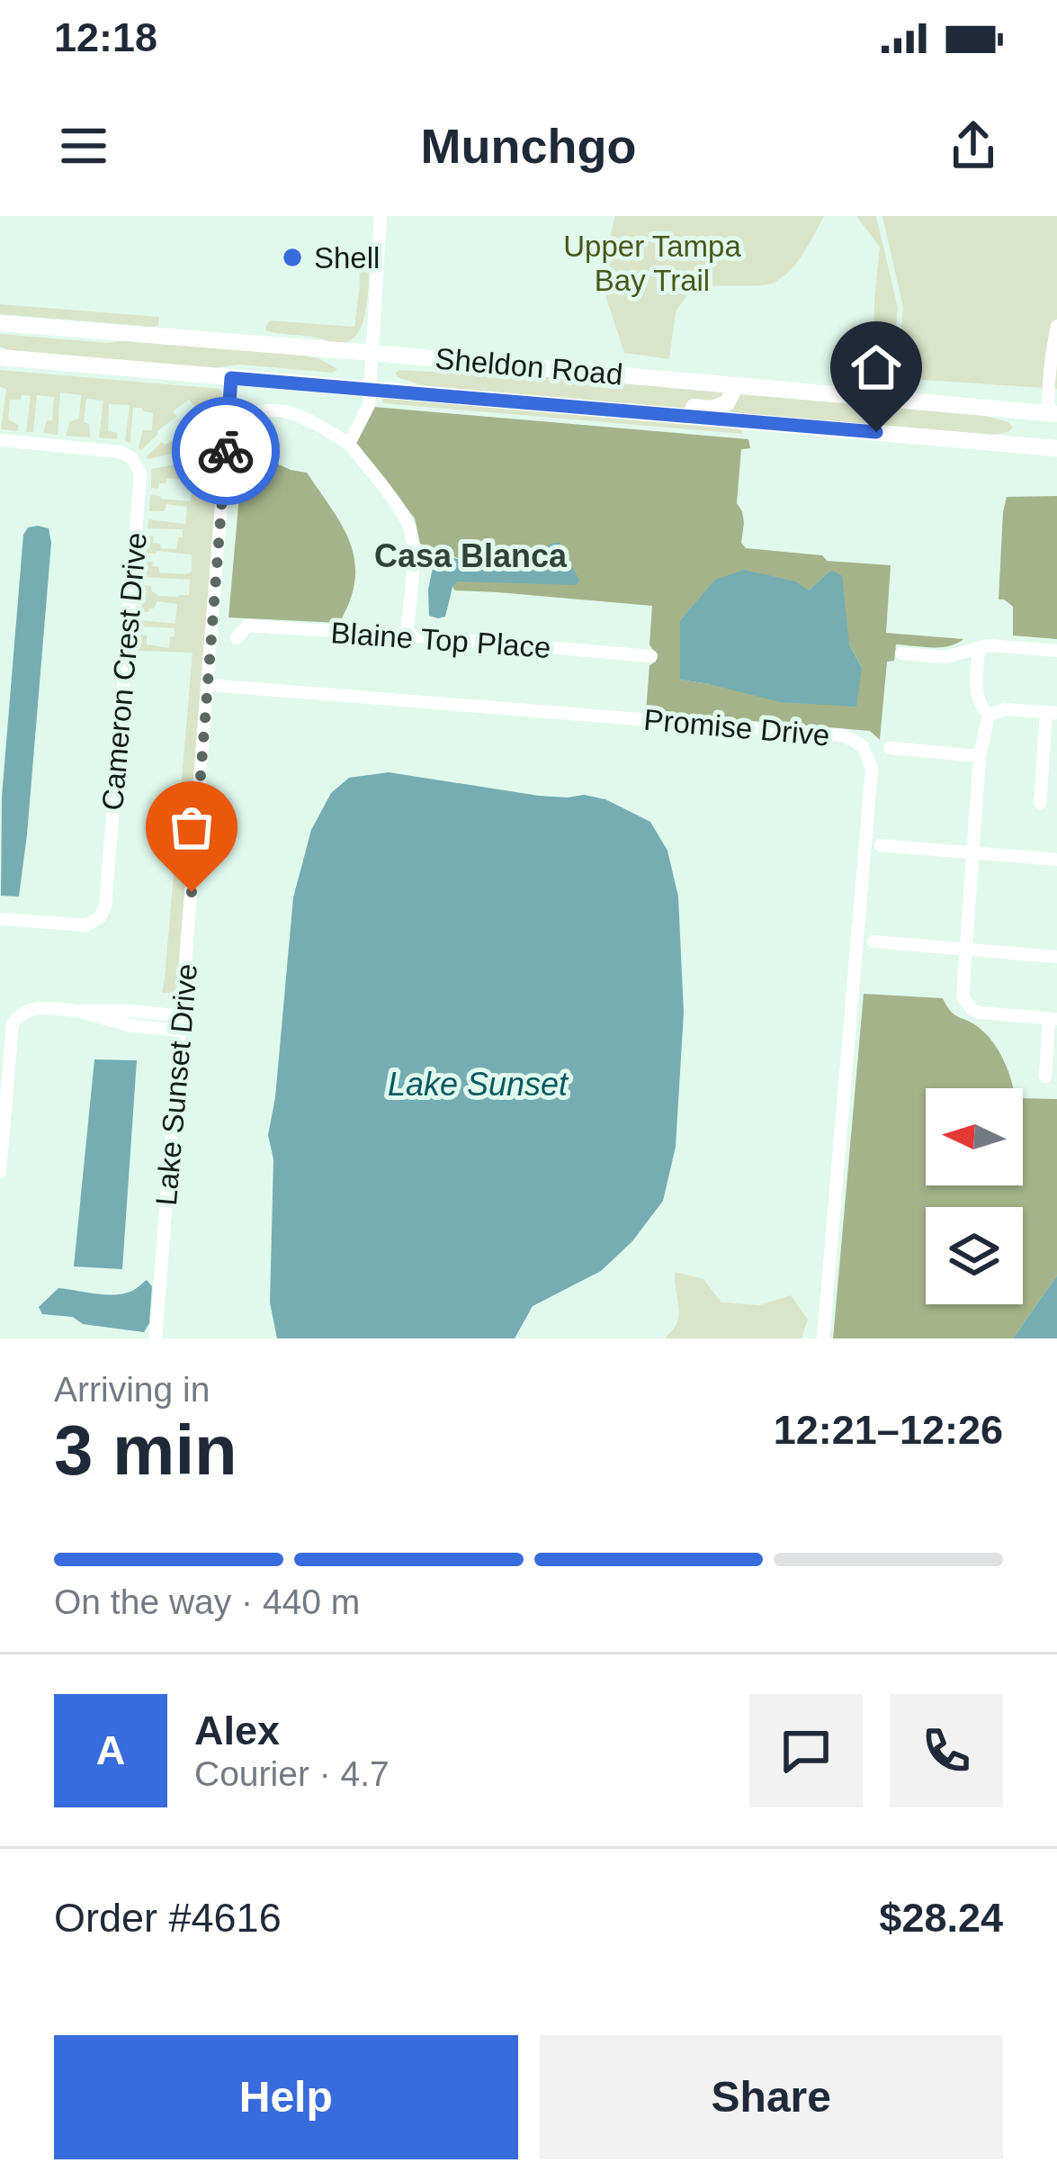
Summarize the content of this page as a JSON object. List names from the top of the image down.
{
  "streets": {
    "main road": ["Sheldon Road"],
    "street": [
      "Blaine Top Place",
      "Cameron Crest Drive",
      "Promise Drive",
      "Lake Sunset Drive"
    ]
  },
  "crossings": [
    ["Sheldon Road", "Lake Sunset Drive"],
    ["Promise Drive", "Lake Sunset Drive"]
  ],
  "districts": ["Casa Blanca"],
  "water": ["Lake Sunset"],
  "parks": ["Upper Tampa Bay Trail"],
  "places": ["Shell"],
  "north": "left",
  "page": {
    "status": "12:18",
    "header": "Munchgo",
    "heading": ["3 min", "Arriving in", "12:21–12:26"],
    "panel": [
      "Alex",
      "Courier · 4.7",
      "Order #4616",
      "$28.24"
    ],
    "bar": "On the way · 440 m",
    "round": "A",
    "buttons": ["Help", "Share"]
  }
}
